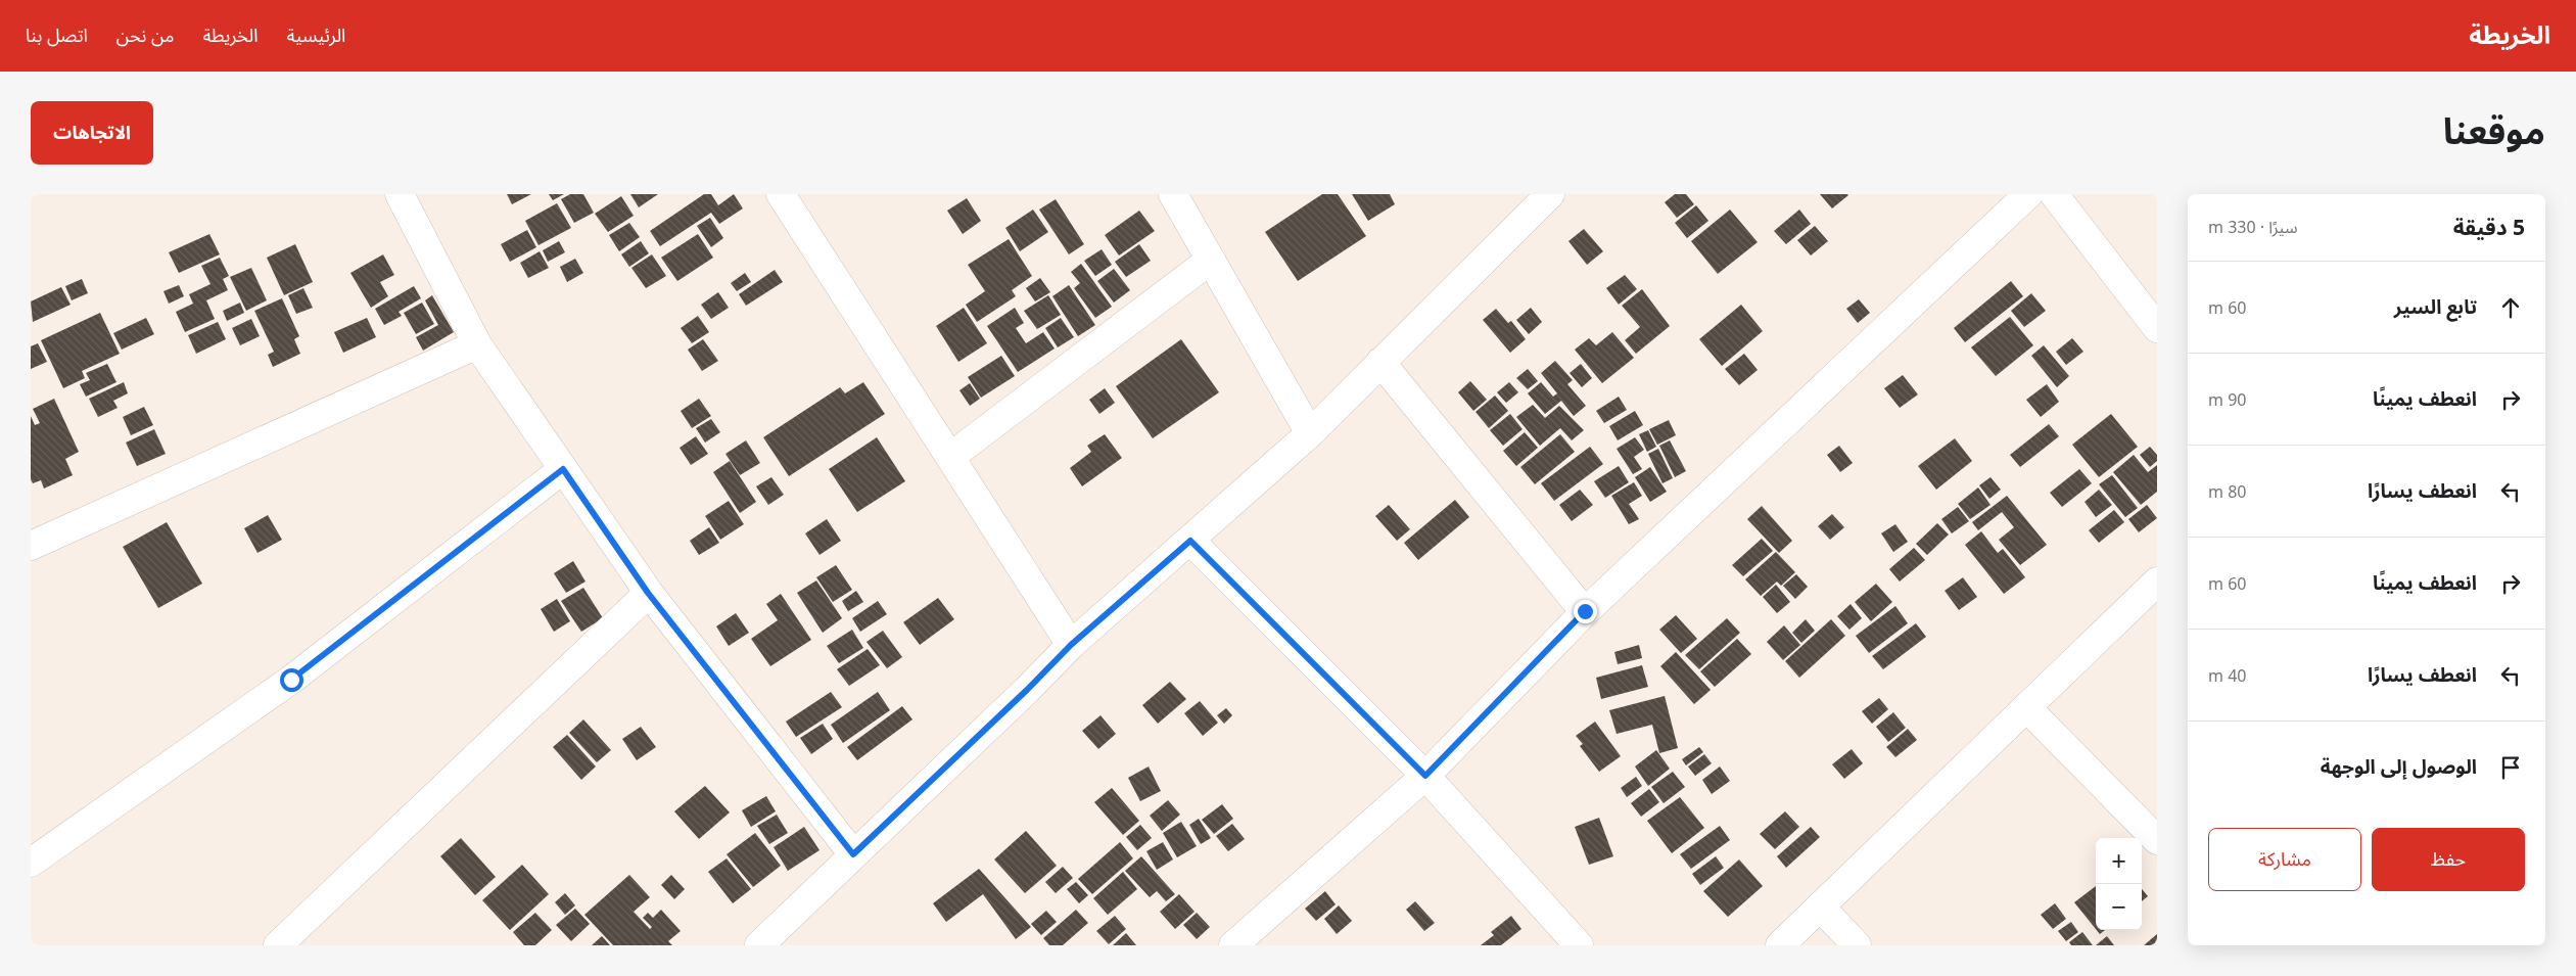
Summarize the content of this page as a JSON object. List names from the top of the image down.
{
  "page": {
    "header": "الخريطة",
    "nav": [
      "الرئيسية",
      "الخريطة",
      "من نحن",
      "اتصل بنا"
    ],
    "title": "موقعنا",
    "buttons": [
      "الاتجاهات",
      ["حفظ", "مشاركة"]
    ],
    "heading": ["5 دقيقة", "سيرًا · 330 m"],
    "list": [
      ["تابع السير", "60 m"],
      ["انعطف يمينًا", "90 m"],
      ["انعطف يسارًا", "80 m"],
      ["انعطف يمينًا", "60 m"],
      ["انعطف يسارًا", "40 m"],
      "الوصول إلى الوجهة"
    ],
    "map_buttons": ["+", "−"]
  }
}
